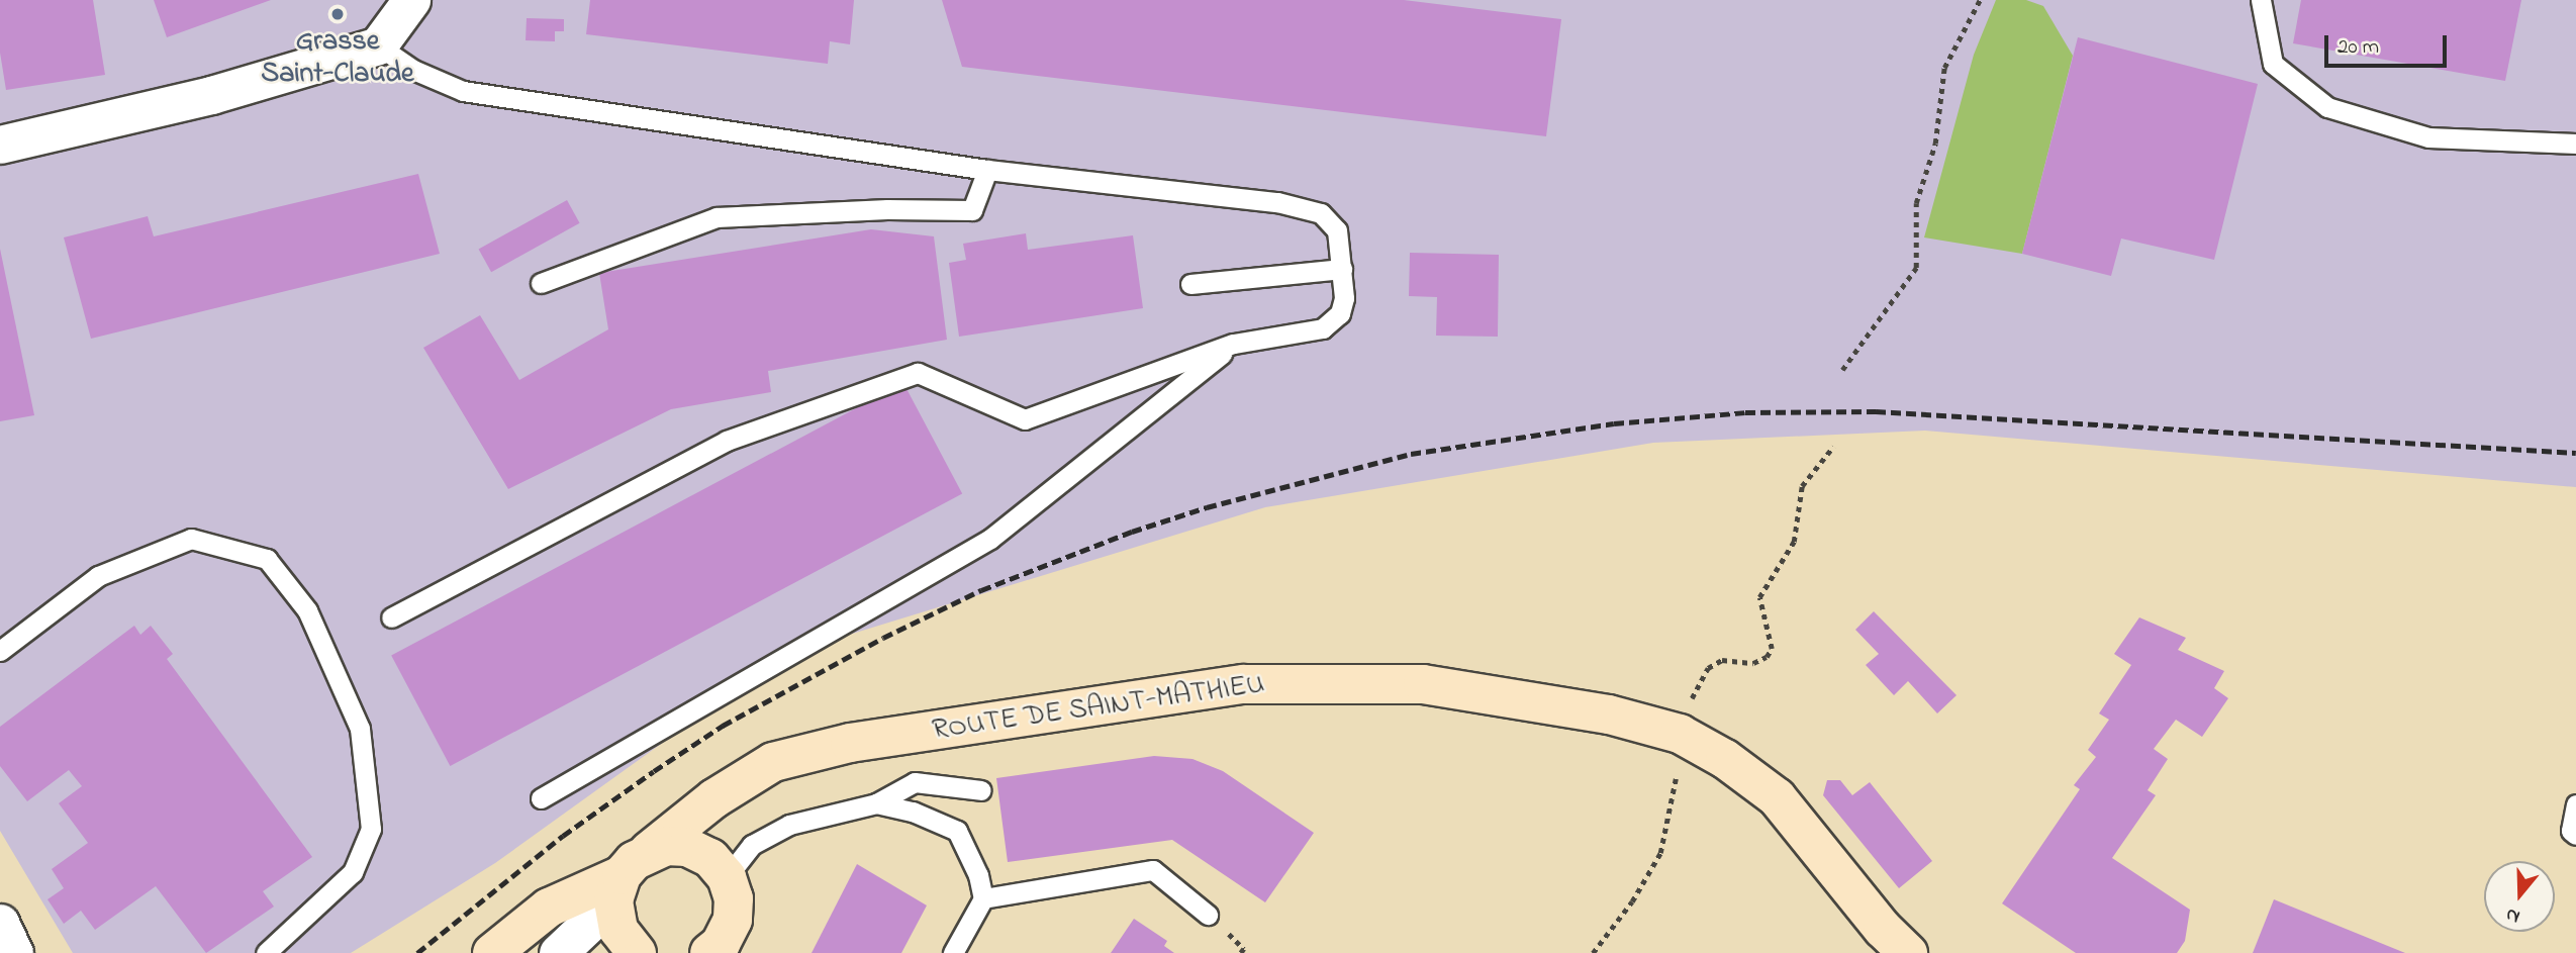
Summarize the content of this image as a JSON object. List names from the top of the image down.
{
  "streets": {
    "street": ["ROUTE DE SAINT-MATHIEU"]
  },
  "places": ["Grasse Saint-Claude"],
  "scale_bar": "20 m",
  "north": "bottom"
}
